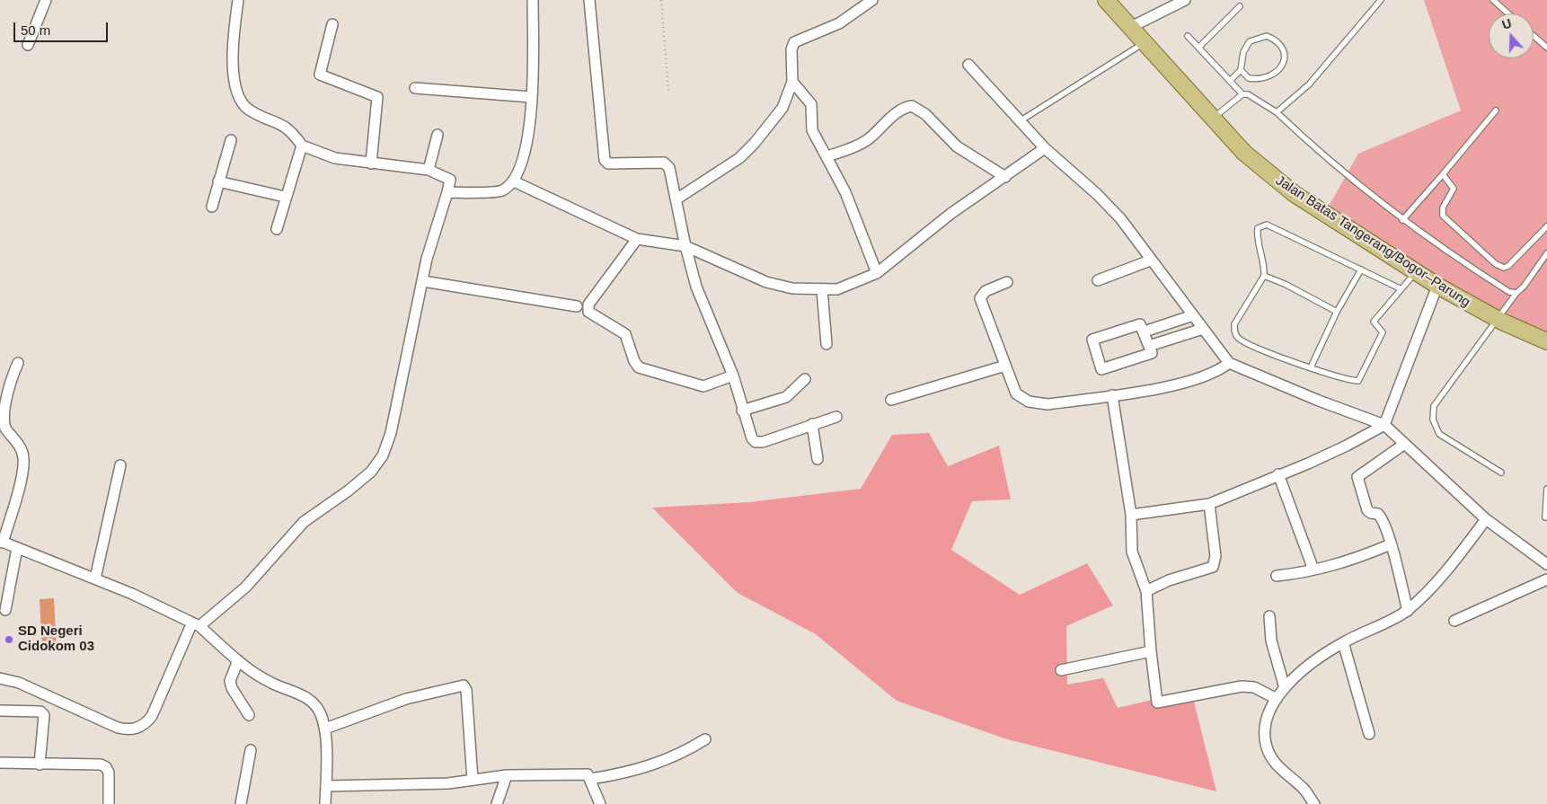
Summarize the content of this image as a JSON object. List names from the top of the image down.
{
  "streets": {
    "main road": ["Jalan Batas Tangerang/Bogor–Parung"]
  },
  "places": ["SD Negeri Cidokom 03"],
  "scale_bar": "50 m",
  "north": "top"
}
